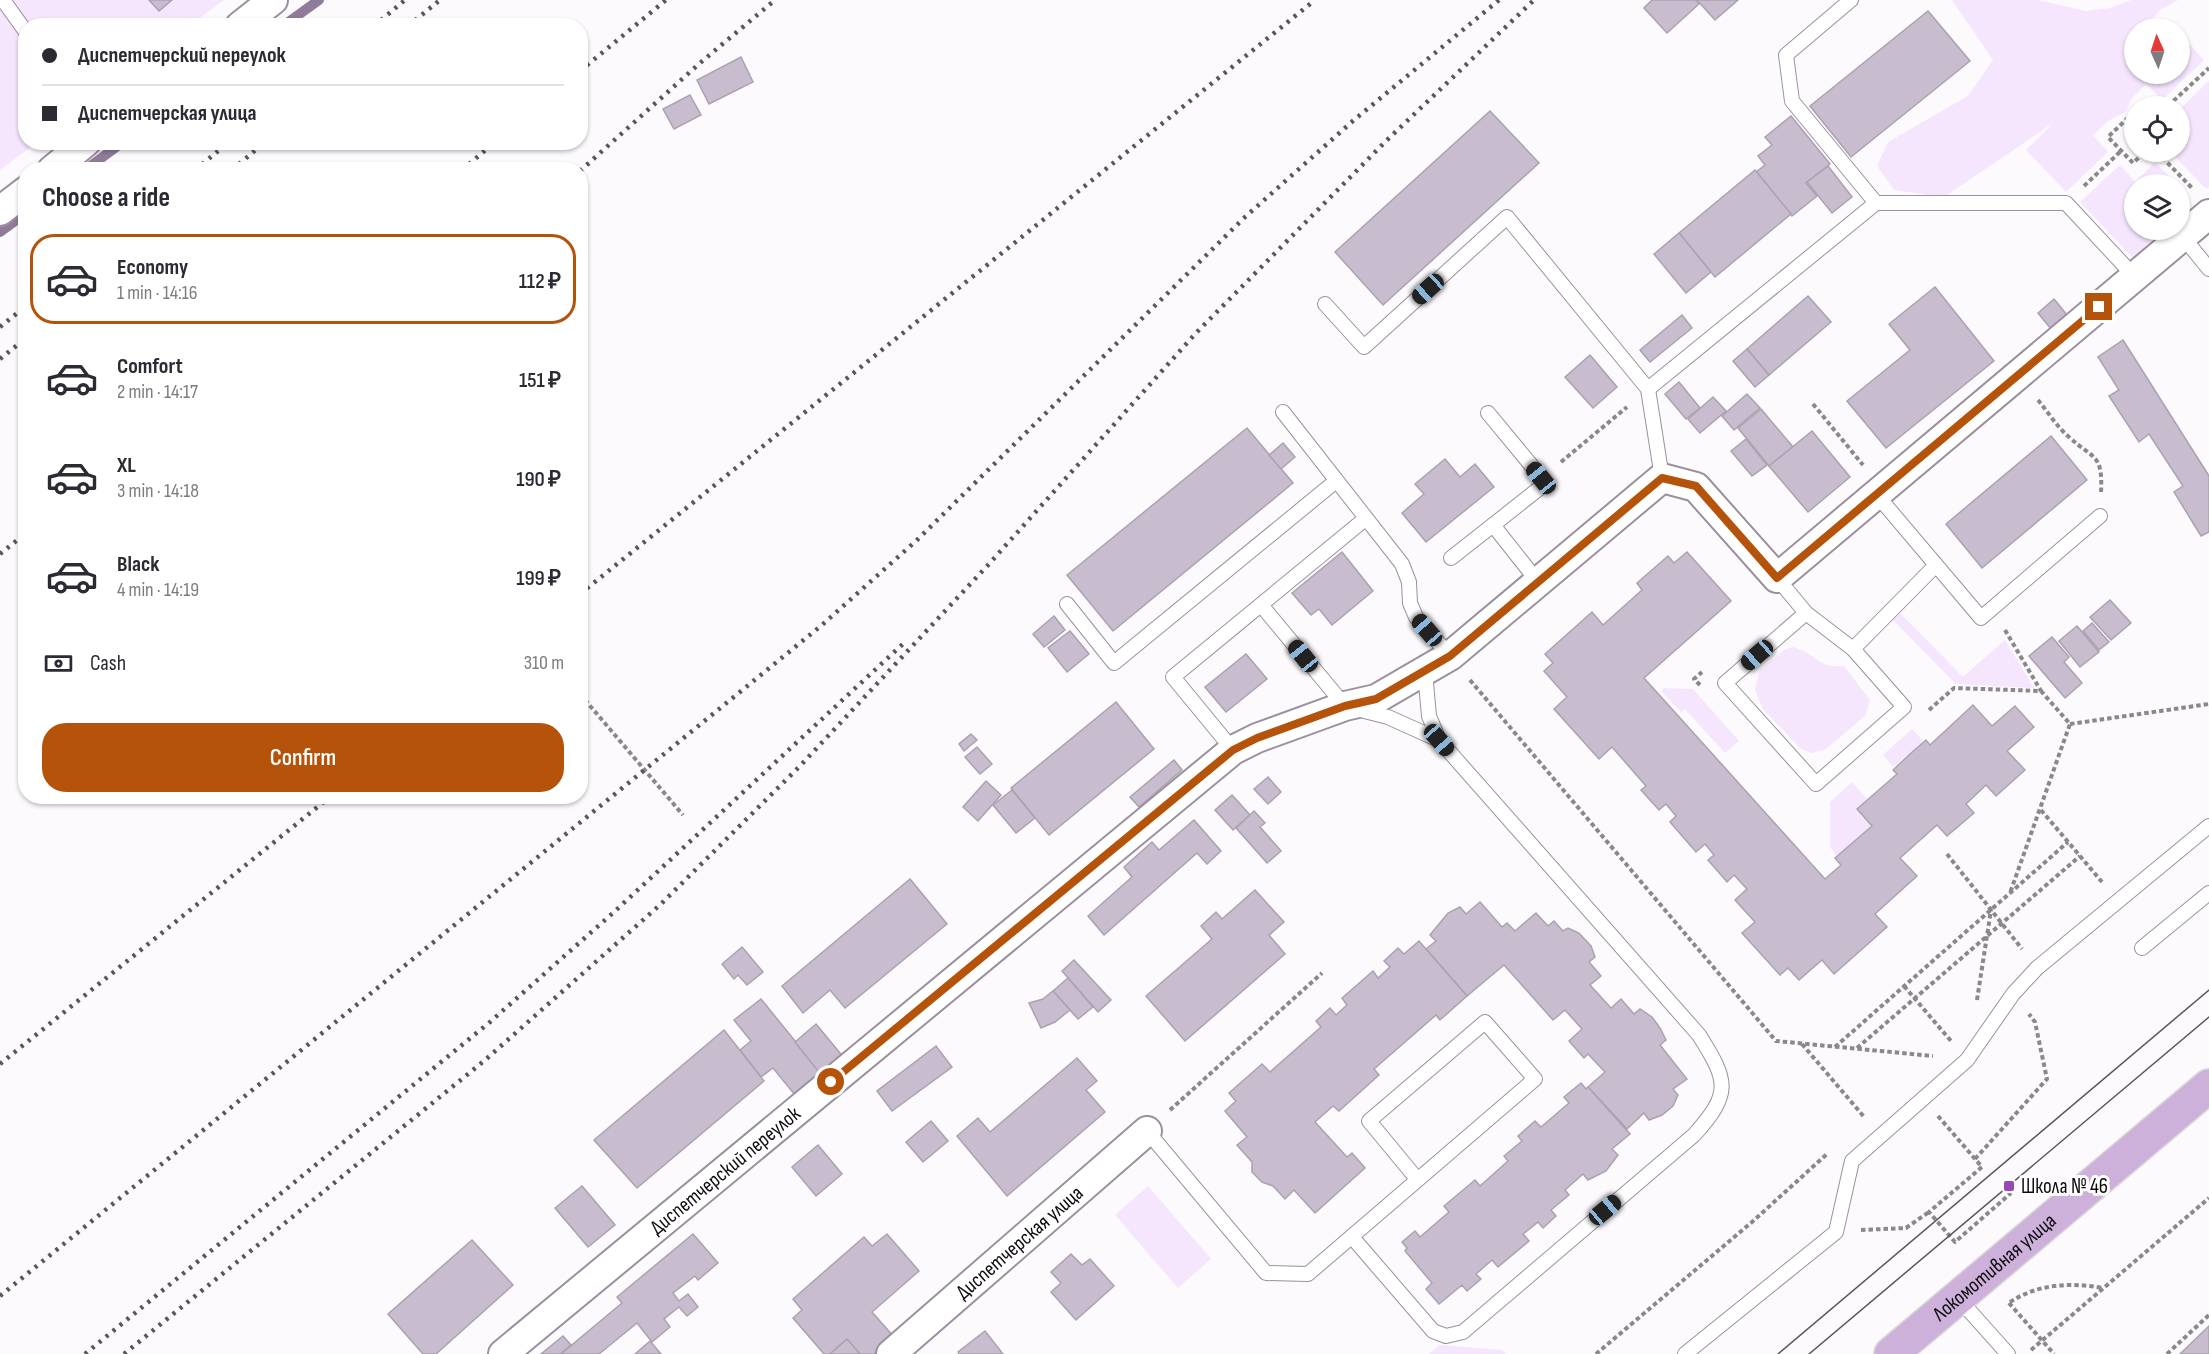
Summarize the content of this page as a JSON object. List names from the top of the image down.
{
  "streets": {
    "main road": ["Локомотивная улица"],
    "street": ["Диспетчерский переулок", "Диспетчерская улица"]
  },
  "places": {
    "transit": ["Школа № 46"]
  },
  "north": "top",
  "page": {
    "banner": ["Диспетчерский переулок", "Диспетчерская улица"],
    "heading": "Choose a ride",
    "list": [
      {
        "name": "Economy",
        "note": "1 min · 14:16",
        "value": "112 ₽"
      },
      {
        "name": "Comfort",
        "note": "2 min · 14:17",
        "value": "151 ₽"
      },
      {
        "name": "XL",
        "note": "3 min · 14:18",
        "value": "190 ₽"
      },
      {
        "name": "Black",
        "note": "4 min · 14:19",
        "value": "199 ₽"
      }
    ],
    "pay": ["Cash", "310 m"],
    "buttons": "Confirm"
  }
}
